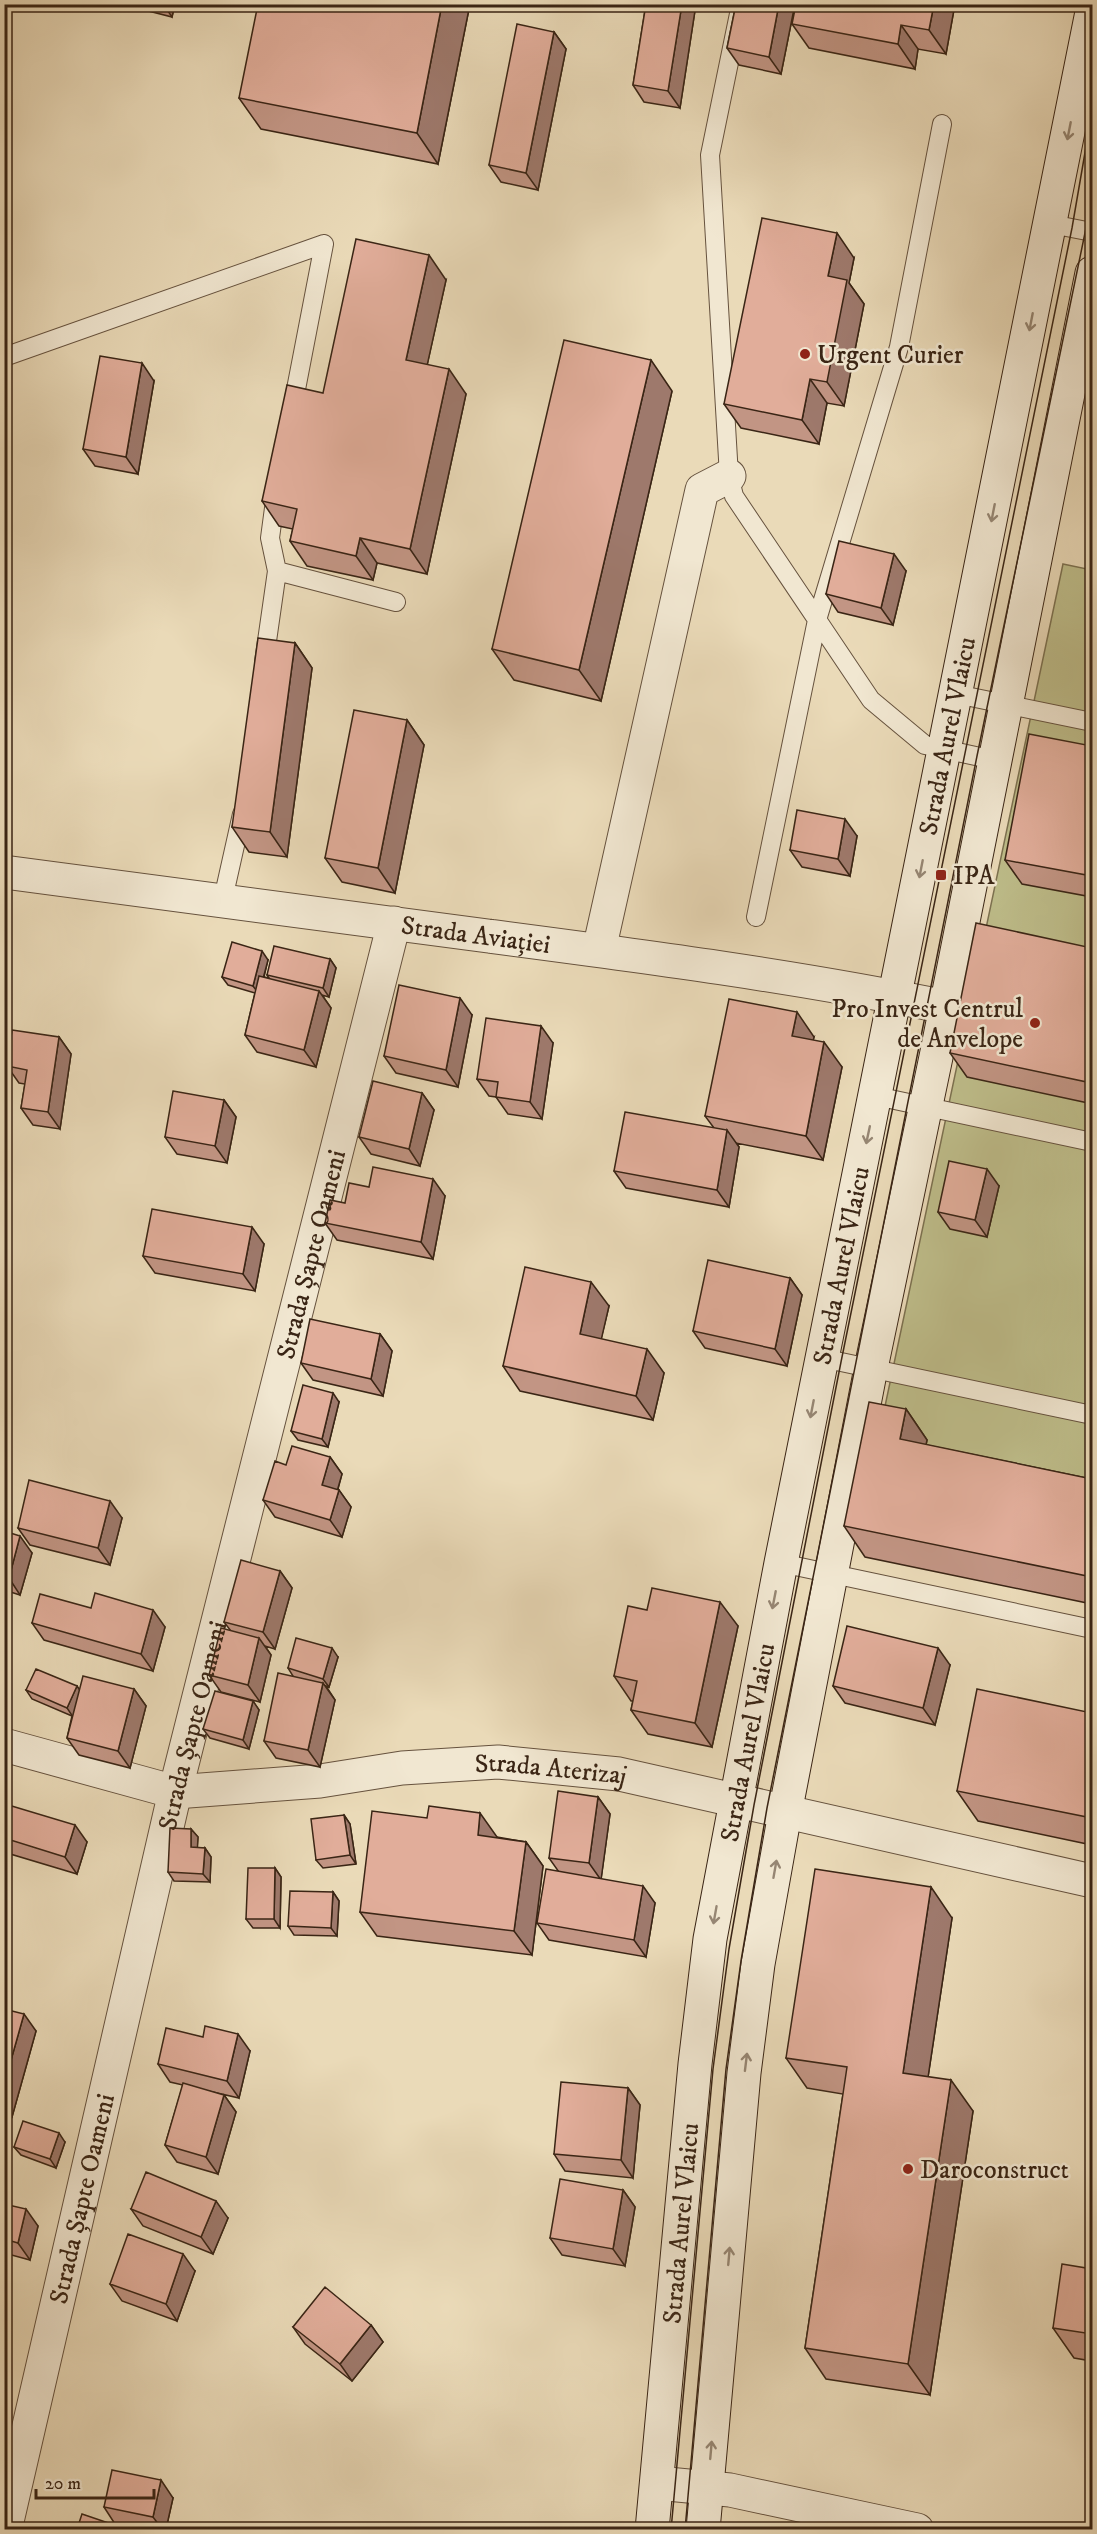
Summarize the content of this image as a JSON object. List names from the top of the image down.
{
  "streets": {
    "main road": [
      "Strada Aurel Vlaicu",
      "Strada Aviației",
      "Strada Șapte Oameni",
      "Strada Aterizaj"
    ]
  },
  "crossings": [
    ["Strada Aurel Vlaicu", "Strada Aviației"],
    ["Strada Aurel Vlaicu", "Strada Aterizaj"],
    ["Strada Aviației", "Strada Șapte Oameni"],
    ["Strada Șapte Oameni", "Strada Aterizaj"]
  ],
  "places": {
    "other": ["Urgent Curier", "Pro Invest Centrul de Anvelope", "Daroconstruct"],
    "transit": ["IPA"]
  },
  "scale_bar": "20 m"
}
